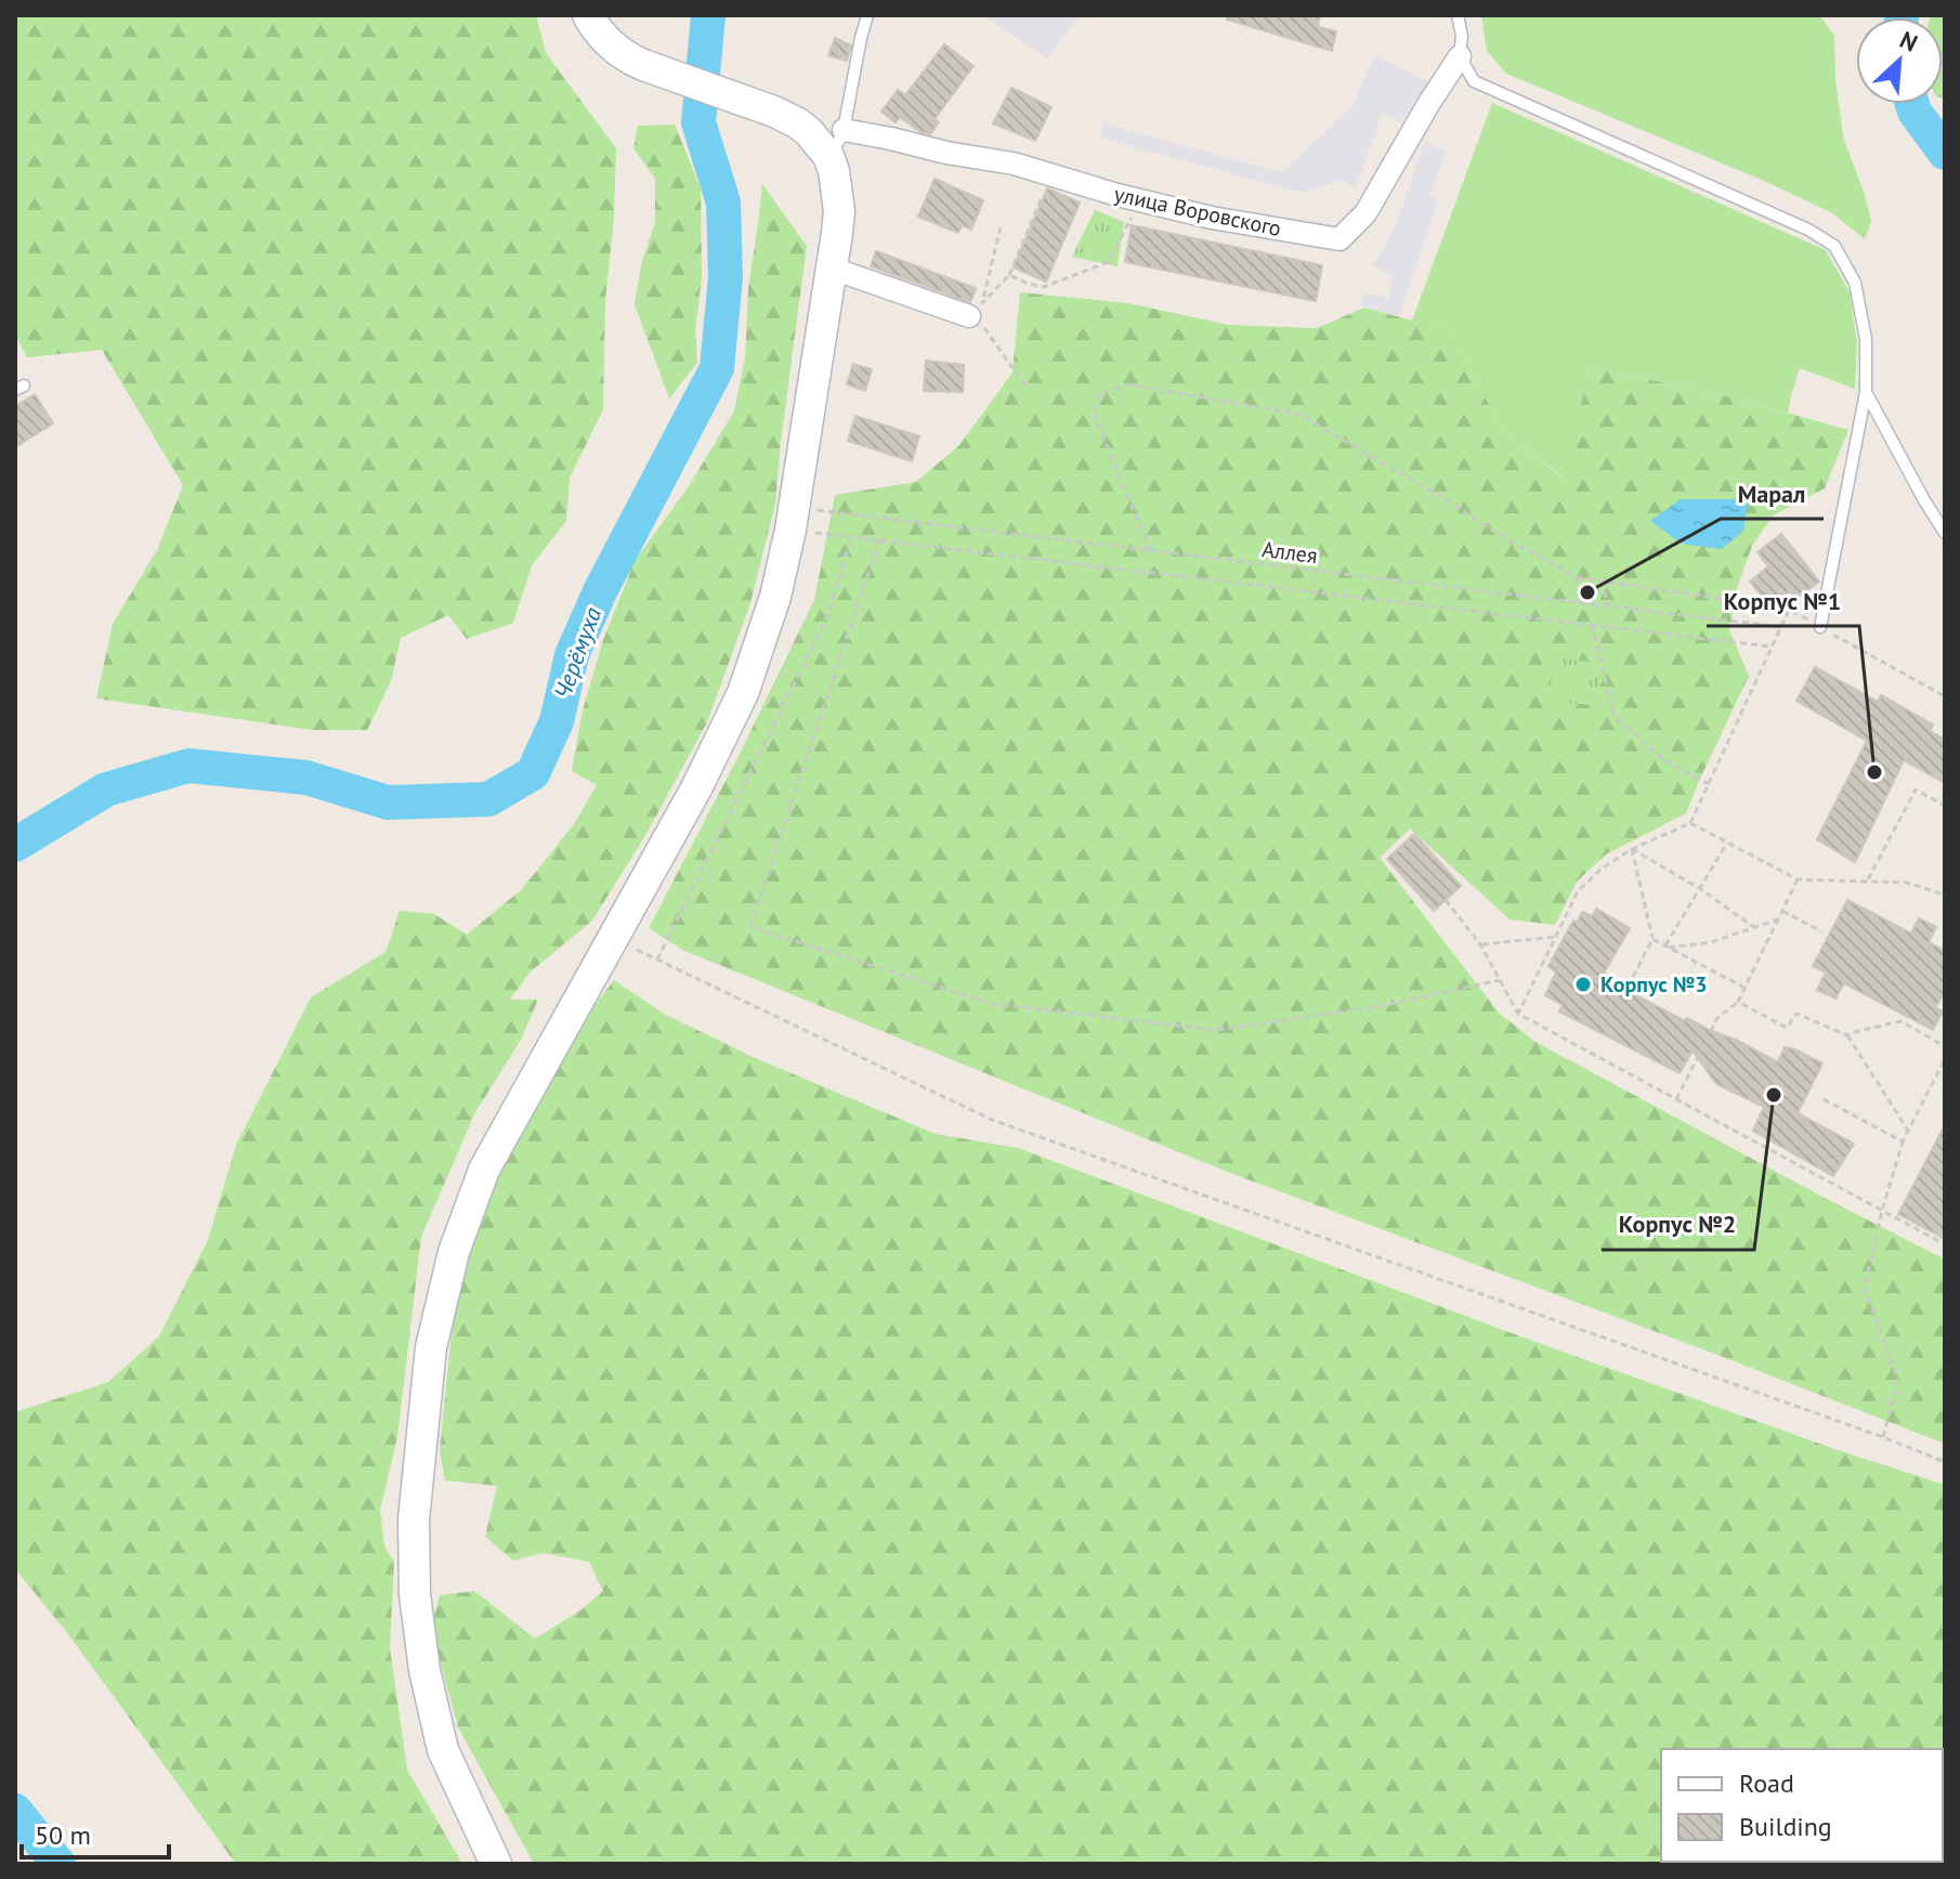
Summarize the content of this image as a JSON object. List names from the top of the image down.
{
  "streets": {
    "street": ["улица Воровского"],
    "path": ["Аллея"]
  },
  "water": ["Черёмуха"],
  "places": [
    "Марал",
    "Корпус №1",
    "Корпус №3",
    "Корпус №2"
  ],
  "legend": ["Road", "Building"],
  "scale_bar": "50 m",
  "north": "top right"
}
